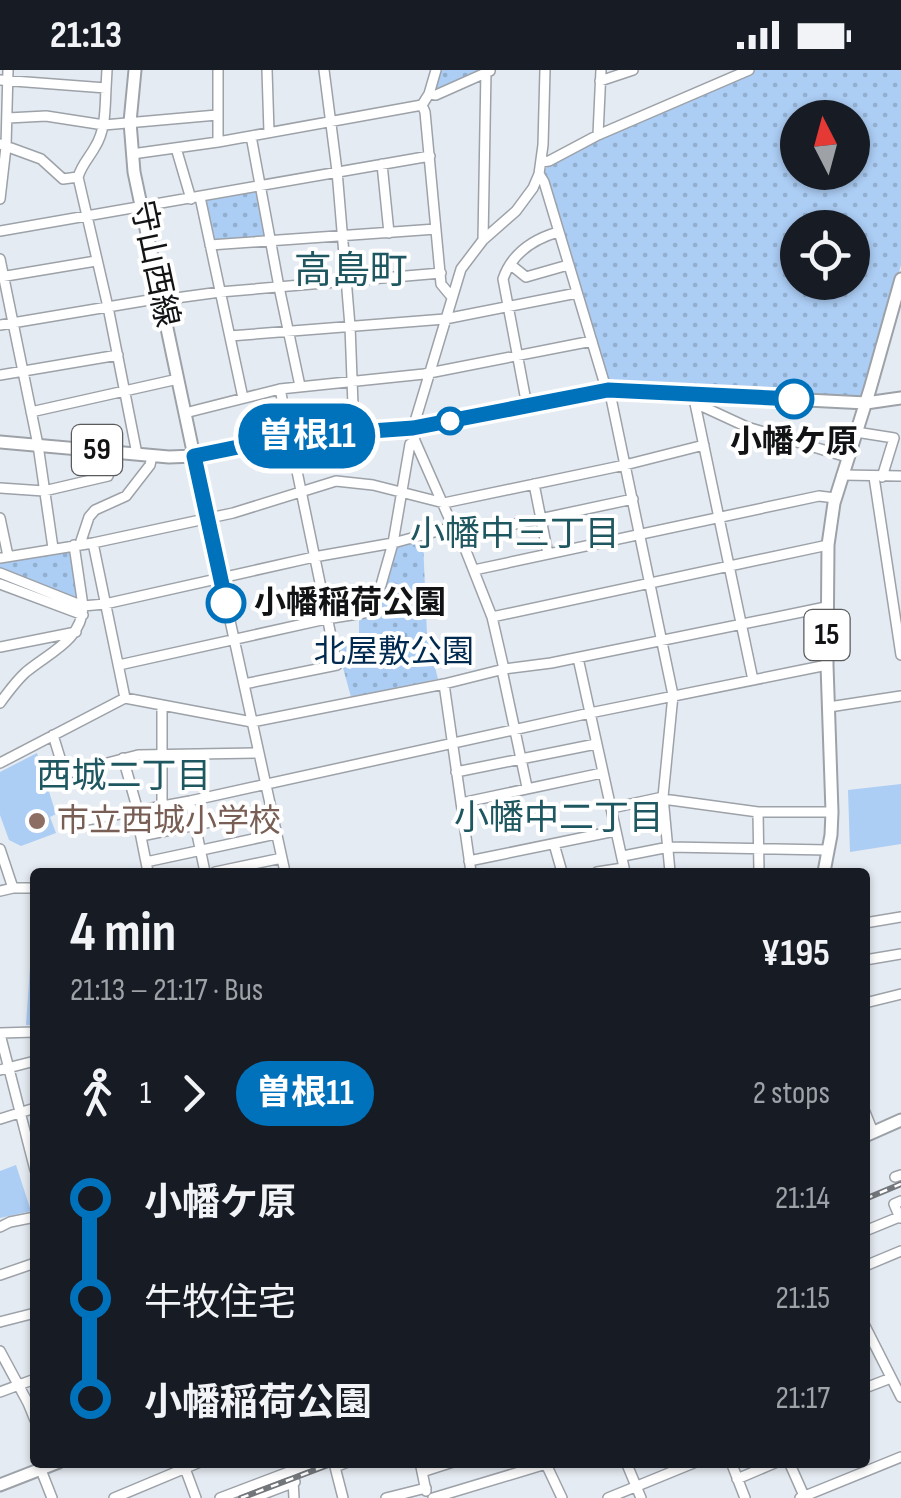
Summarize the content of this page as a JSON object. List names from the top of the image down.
{
  "streets": {
    "main road": ["守山西線", "59", "15"]
  },
  "crossings": [
    ["守山西線", "59"],
    ["59", "15"]
  ],
  "districts": [
    "高島町",
    "小幡中三丁目",
    "西城二丁目",
    "小幡中二丁目"
  ],
  "parks": ["北屋敷公園"],
  "places": ["小幡ケ原", "小幡稲荷公園", "市立西城小学校"],
  "lines": ["bus line 曽根11"],
  "north": "top",
  "page": {
    "status": "21:13",
    "on_map": "曽根11",
    "heading": ["4 min", "21:13 – 21:17 · Bus", "¥195"],
    "legs": ["1", "曽根11", "2 stops"],
    "list": [
      {
        "name": "小幡ケ原",
        "value": "21:14"
      },
      {
        "name": "牛牧住宅",
        "value": "21:15"
      },
      {
        "name": "小幡稲荷公園",
        "value": "21:17"
      }
    ]
  }
}
